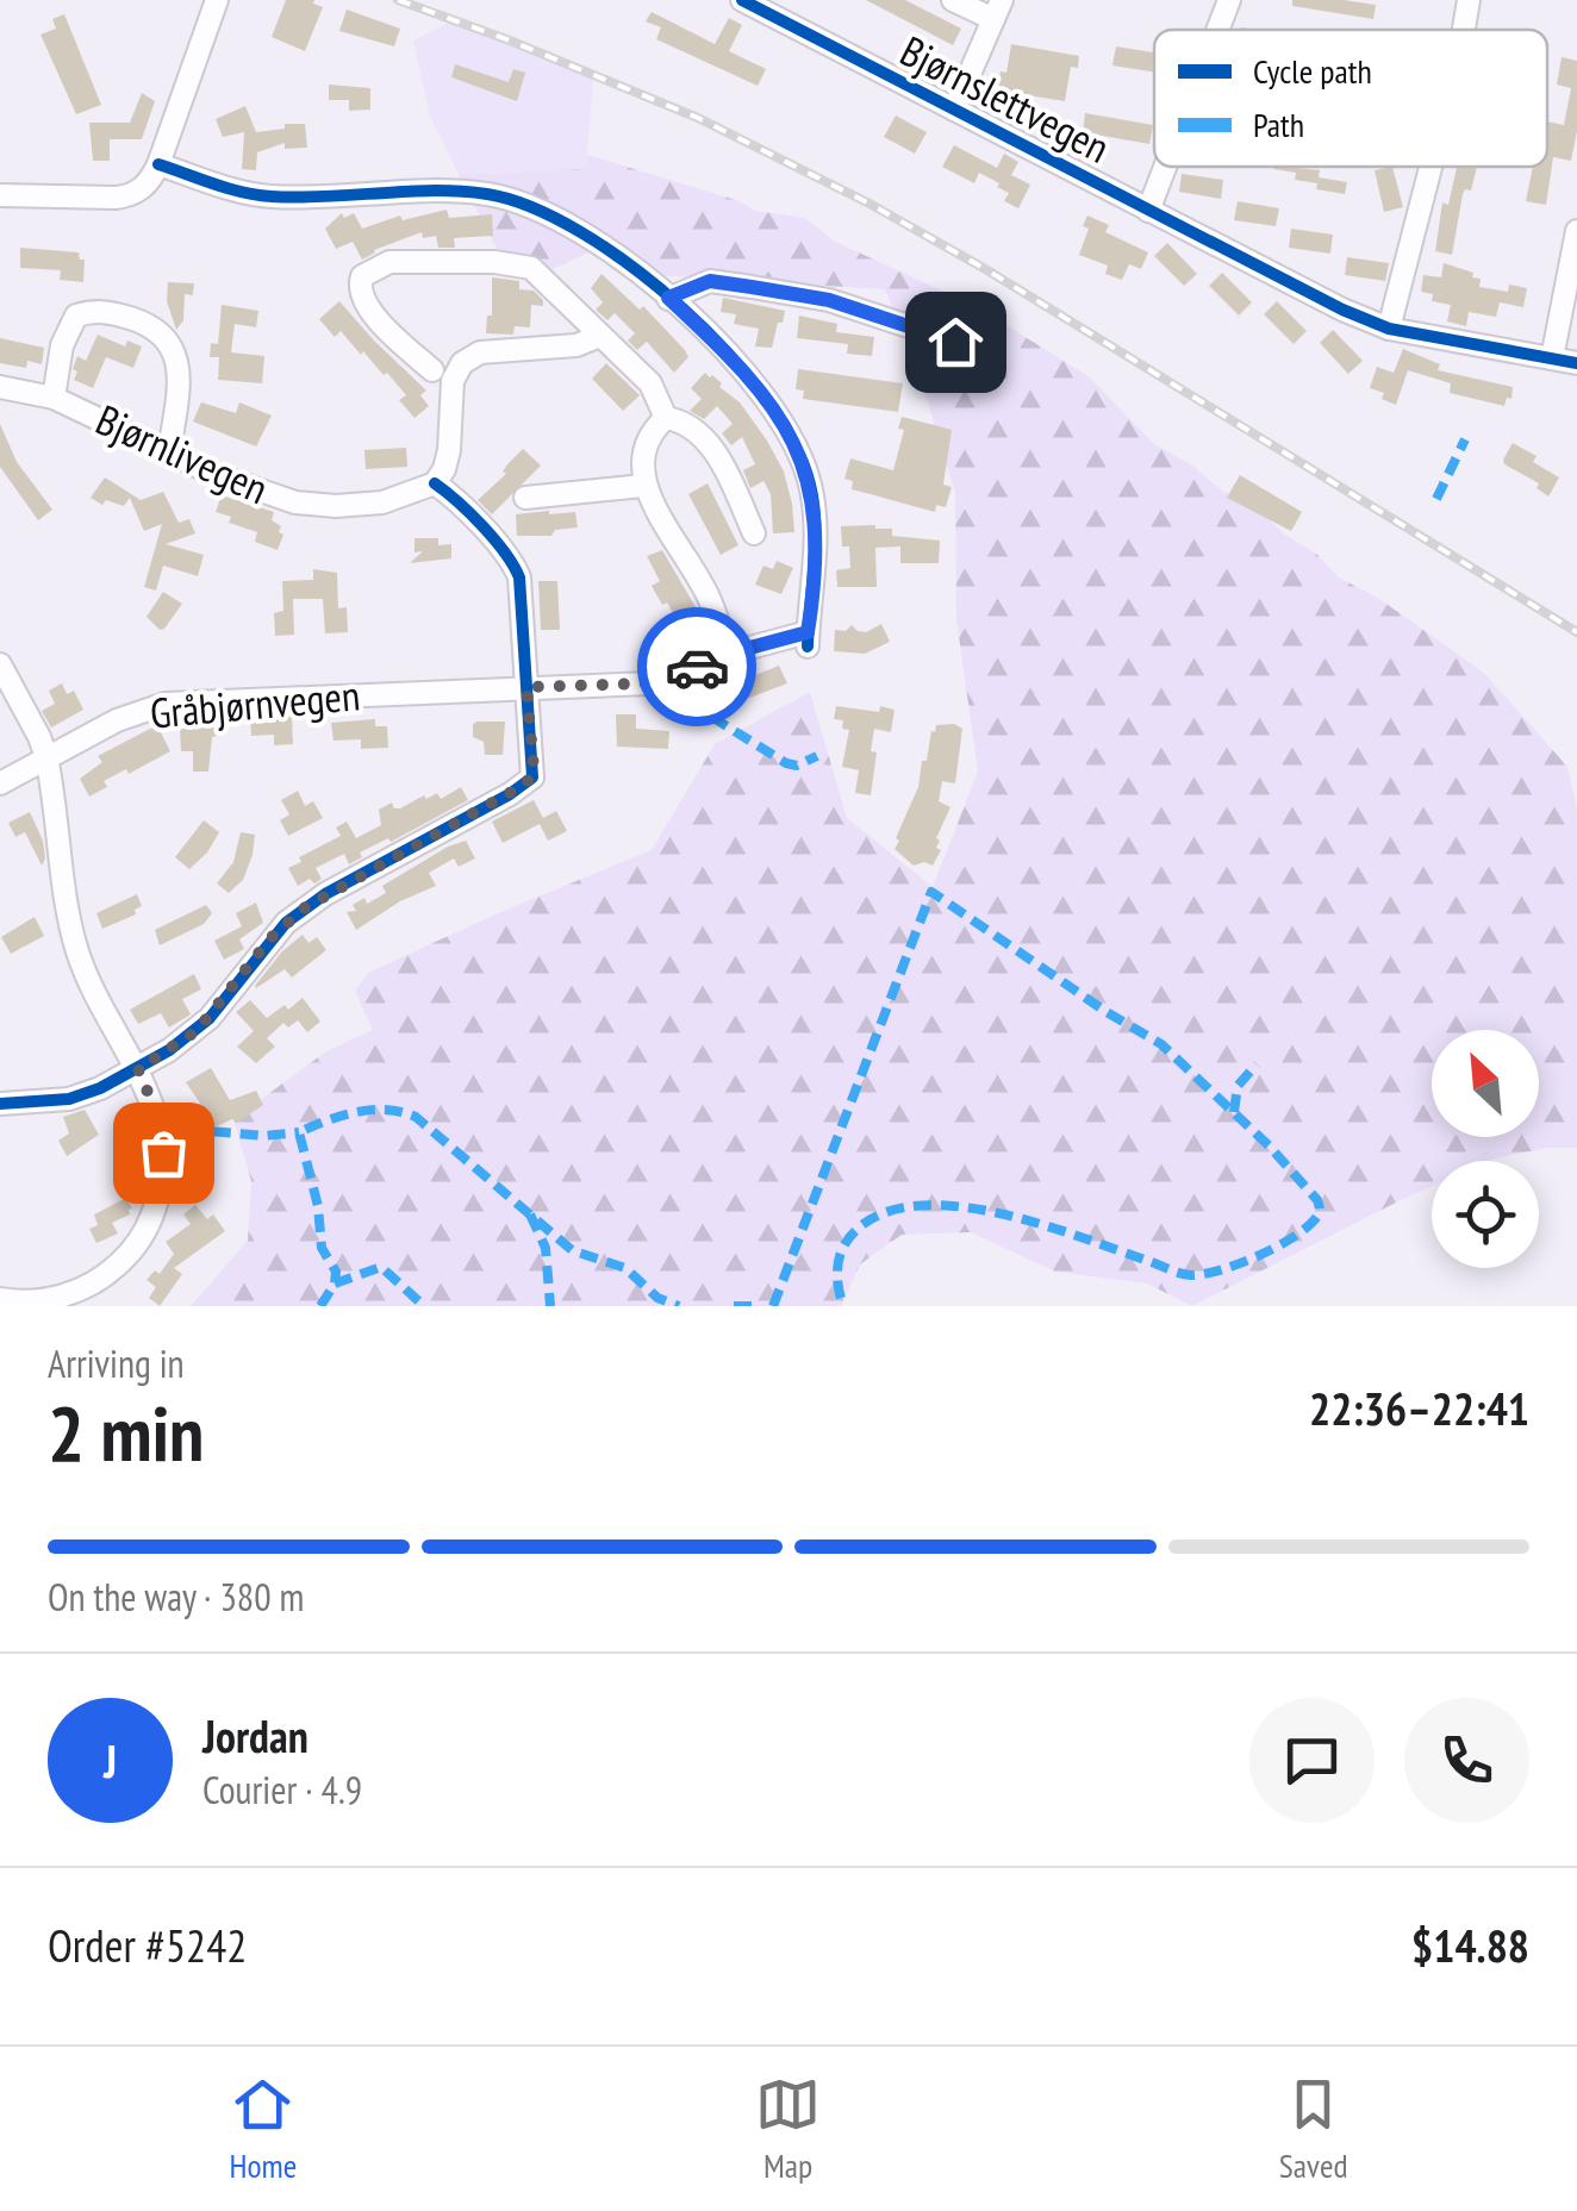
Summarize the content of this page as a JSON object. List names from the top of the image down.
{
  "streets": {
    "street": ["Bjørnslettvegen", "Bjørnlivegen", "Gråbjørnvegen"]
  },
  "legend": ["Cycle path", "Path"],
  "north": "top left",
  "page": {
    "heading": ["2 min", "Arriving in", "22:36–22:41"],
    "panel": [
      "Jordan",
      "Courier · 4.9",
      "Order #5242",
      "$14.88"
    ],
    "bar": "On the way · 380 m",
    "round": "J",
    "tabs": ["Home", "Map", "Saved"]
  }
}
